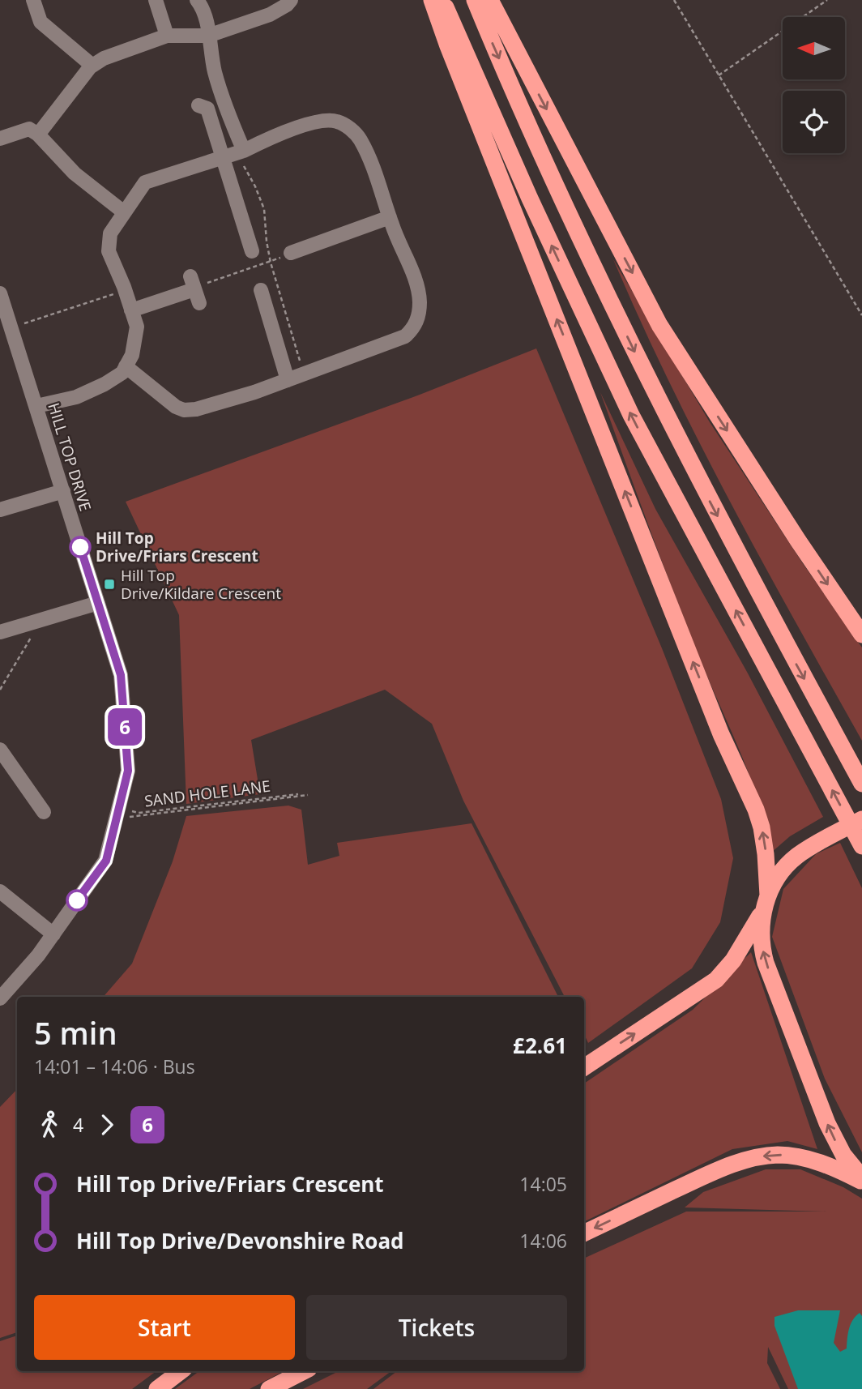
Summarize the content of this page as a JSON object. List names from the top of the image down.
{
  "streets": {
    "street": ["HILL TOP DRIVE"],
    "path": ["SAND HOLE LANE"]
  },
  "crossings": [
    ["HILL TOP DRIVE", "SAND HOLE LANE"]
  ],
  "places": {
    "other": ["Hill Top Drive/Friars Crescent"],
    "transit": ["Hill Top Drive/Kildare Crescent"]
  },
  "lines": ["bus line 6"],
  "north": "left",
  "page": {
    "on_map": "6",
    "heading": ["5 min", "14:01 – 14:06 · Bus", "£2.61"],
    "legs": ["4", "6"],
    "list": [
      {
        "name": "Hill Top Drive/Friars Crescent",
        "value": "14:05"
      },
      {
        "name": "Hill Top Drive/Devonshire Road",
        "value": "14:06"
      }
    ],
    "buttons": ["Start", "Tickets"]
  }
}
